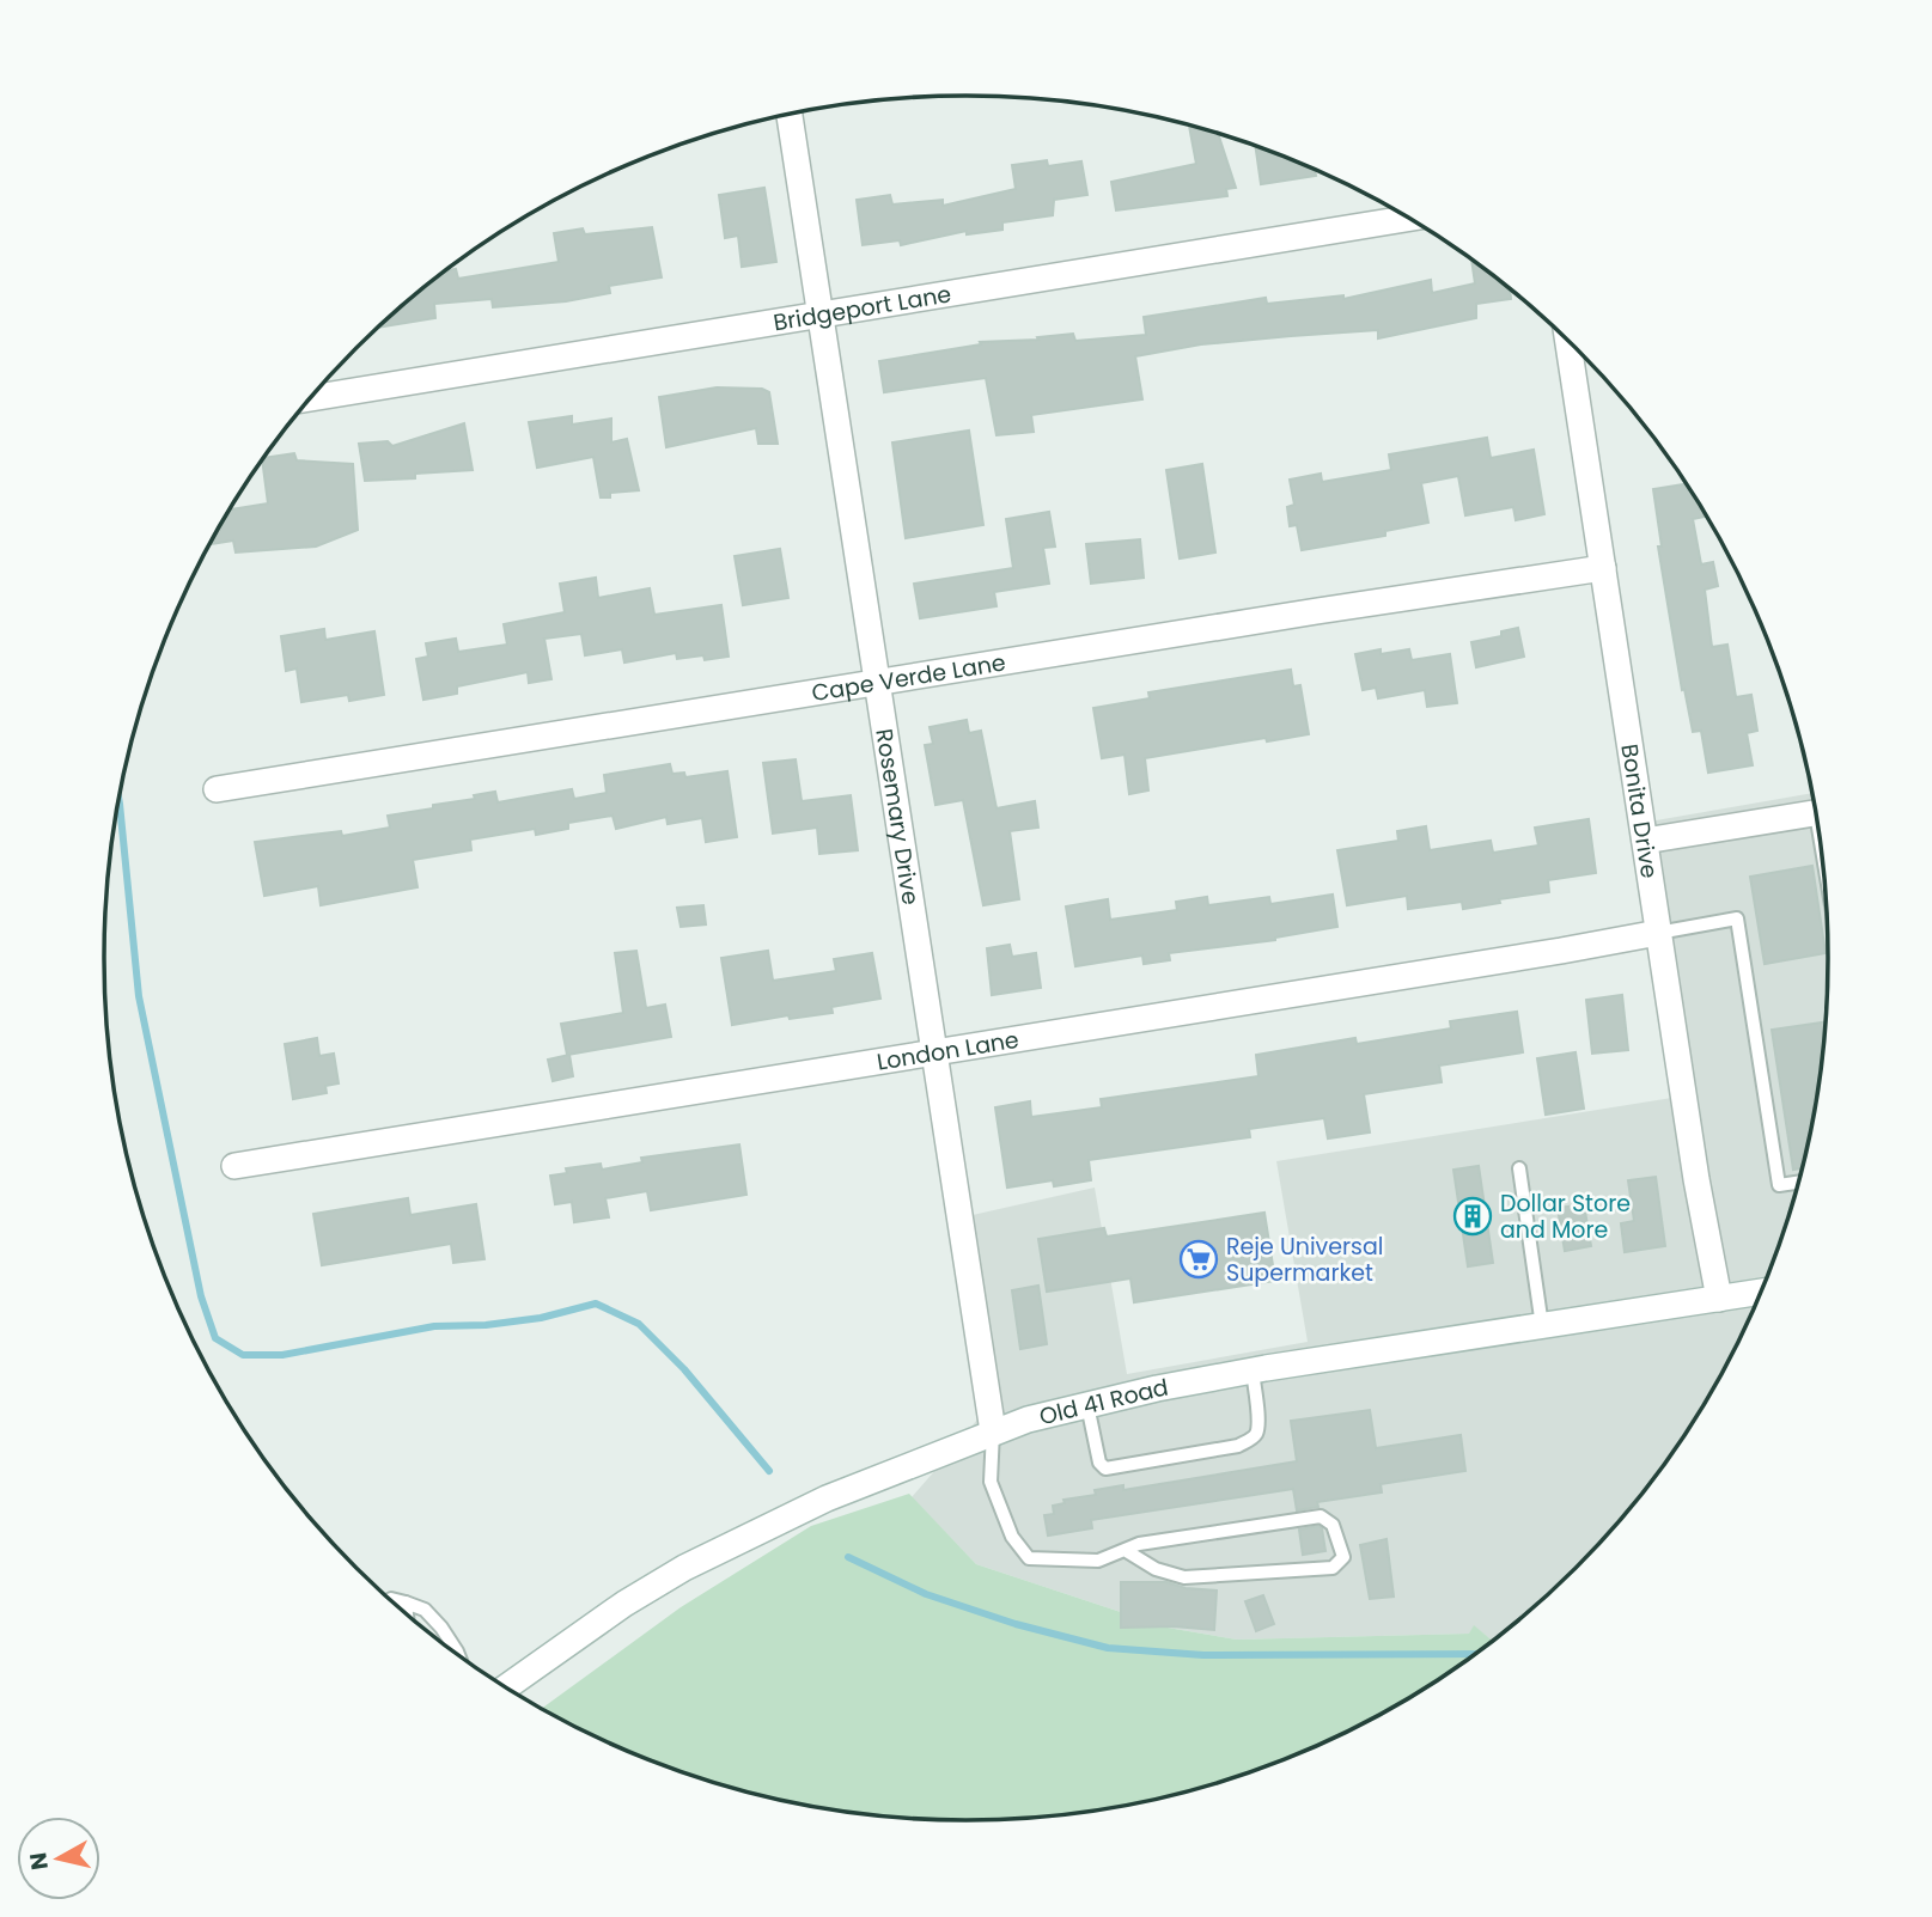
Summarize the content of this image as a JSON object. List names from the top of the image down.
{
  "streets": {
    "street": [
      "Bridgeport Lane",
      "Cape Verde Lane",
      "Bonita Drive",
      "Rosemary Drive",
      "London Lane",
      "Old 41 Road"
    ]
  },
  "crossings": [
    ["Bridgeport Lane", "Rosemary Drive"],
    ["Cape Verde Lane", "Bonita Drive"],
    ["Cape Verde Lane", "Rosemary Drive"],
    ["Bonita Drive", "London Lane"],
    ["Bonita Drive", "Old 41 Road"],
    ["Rosemary Drive", "London Lane"],
    ["Rosemary Drive", "Old 41 Road"]
  ],
  "places": {
    "building": ["Dollar Store and More"],
    "supermarket": ["Reje Universal Supermarket"]
  },
  "north": "left"
}
